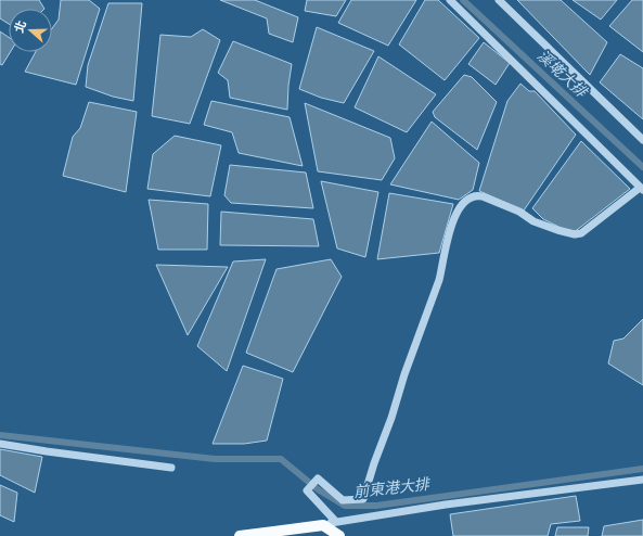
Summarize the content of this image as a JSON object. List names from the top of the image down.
{
  "water": ["溪墘大排", "前東港大排"],
  "north": "left"
}
